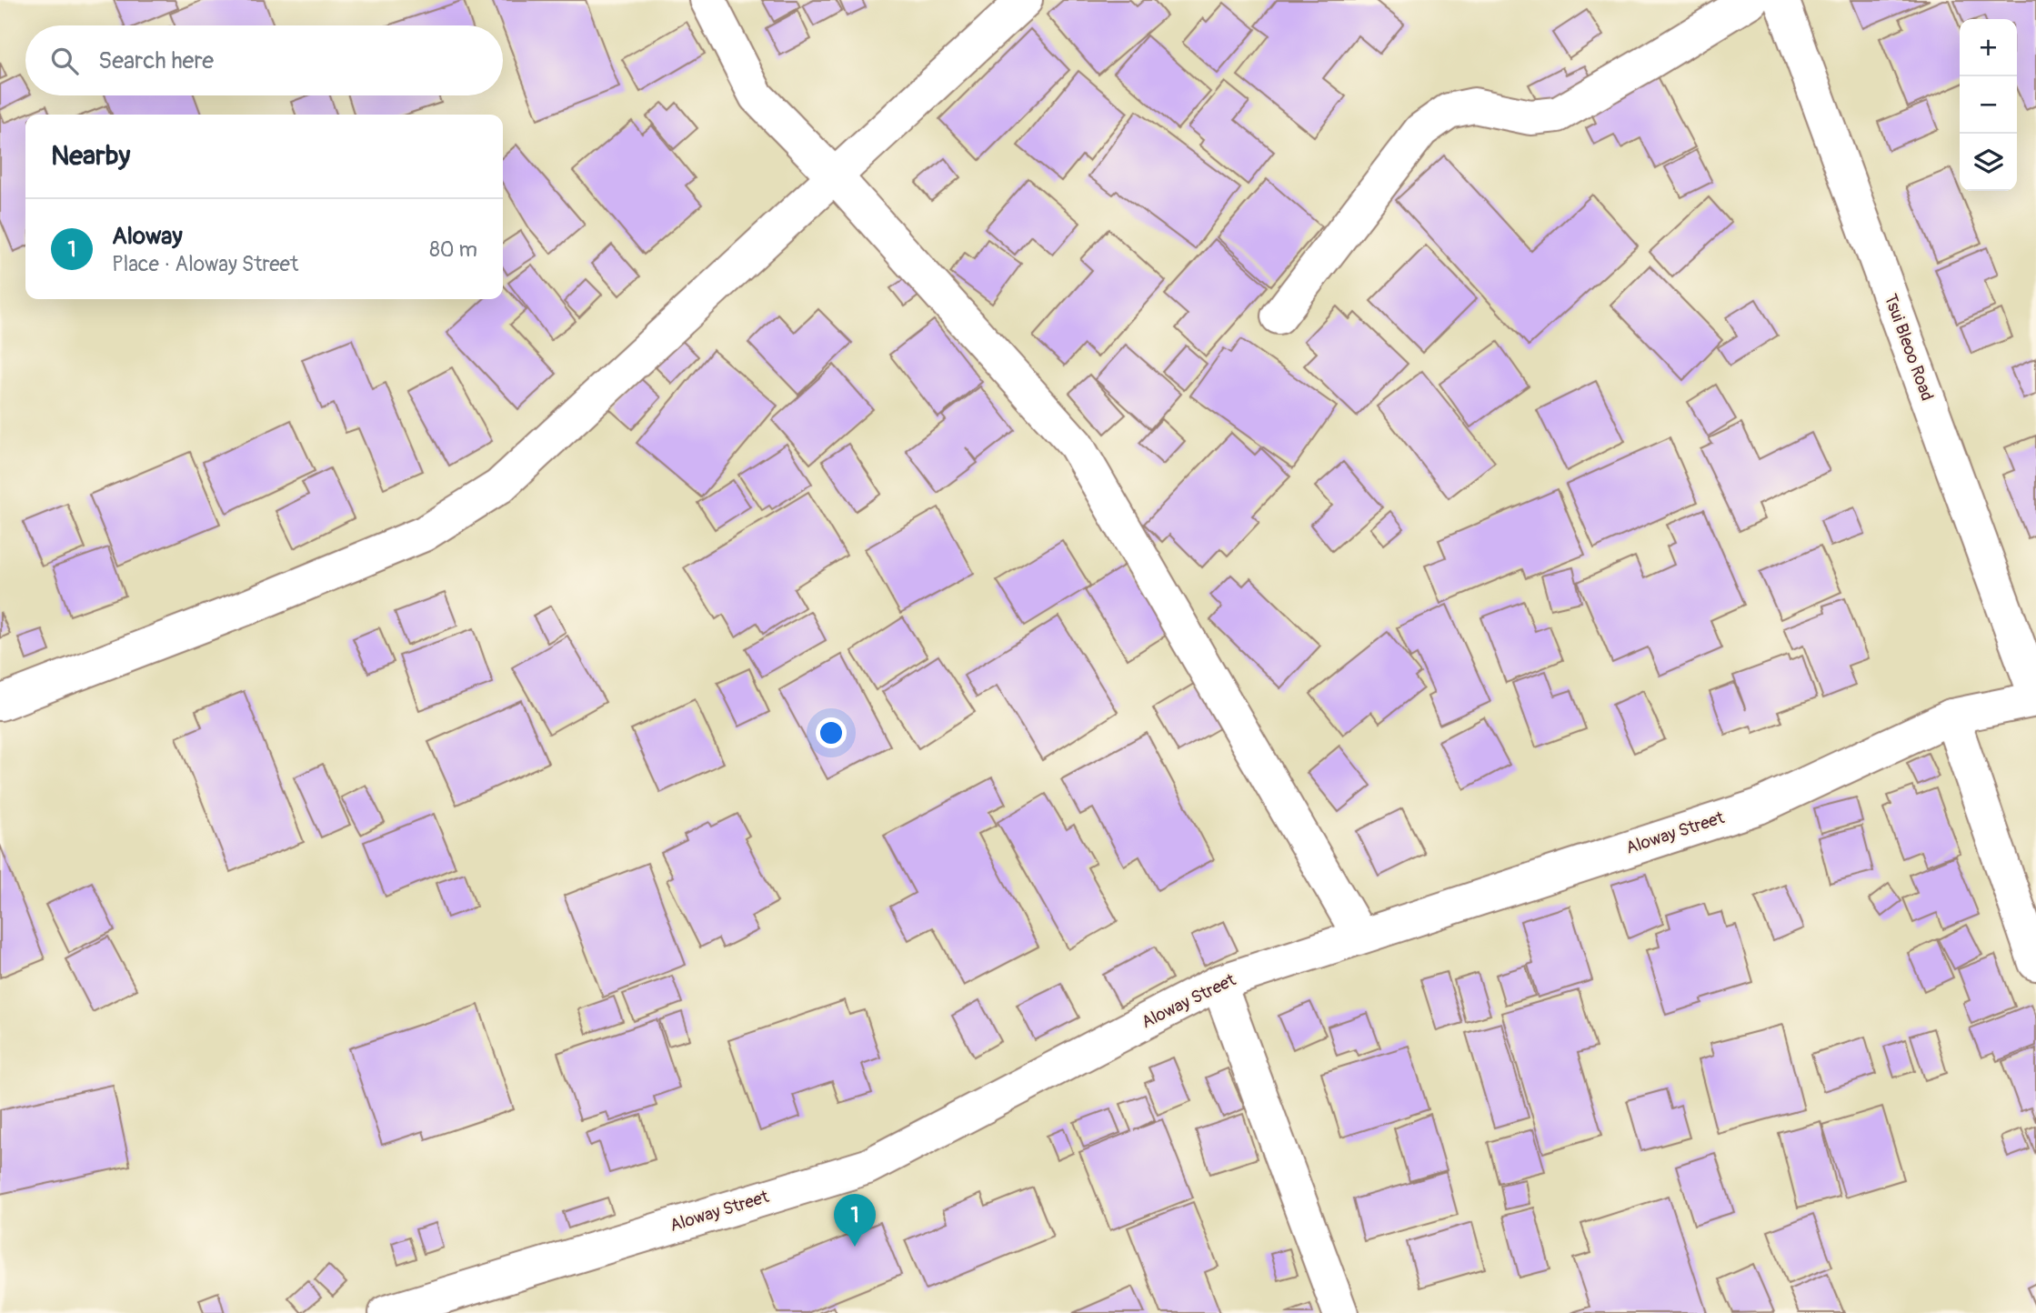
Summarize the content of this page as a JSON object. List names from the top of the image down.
{
  "streets": {
    "street": ["Tsui Bleoo Road", "Aloway Street"]
  },
  "crossings": [
    ["Tsui Bleoo Road", "Aloway Street"]
  ],
  "page": {
    "map_buttons": ["+", "−"],
    "search": "Search here",
    "heading": "Nearby",
    "list": [
      {
        "mark": "1",
        "name": "Aloway",
        "note": "Place · Aloway Street",
        "value": "80 m"
      }
    ],
    "pins": "1"
  }
}
